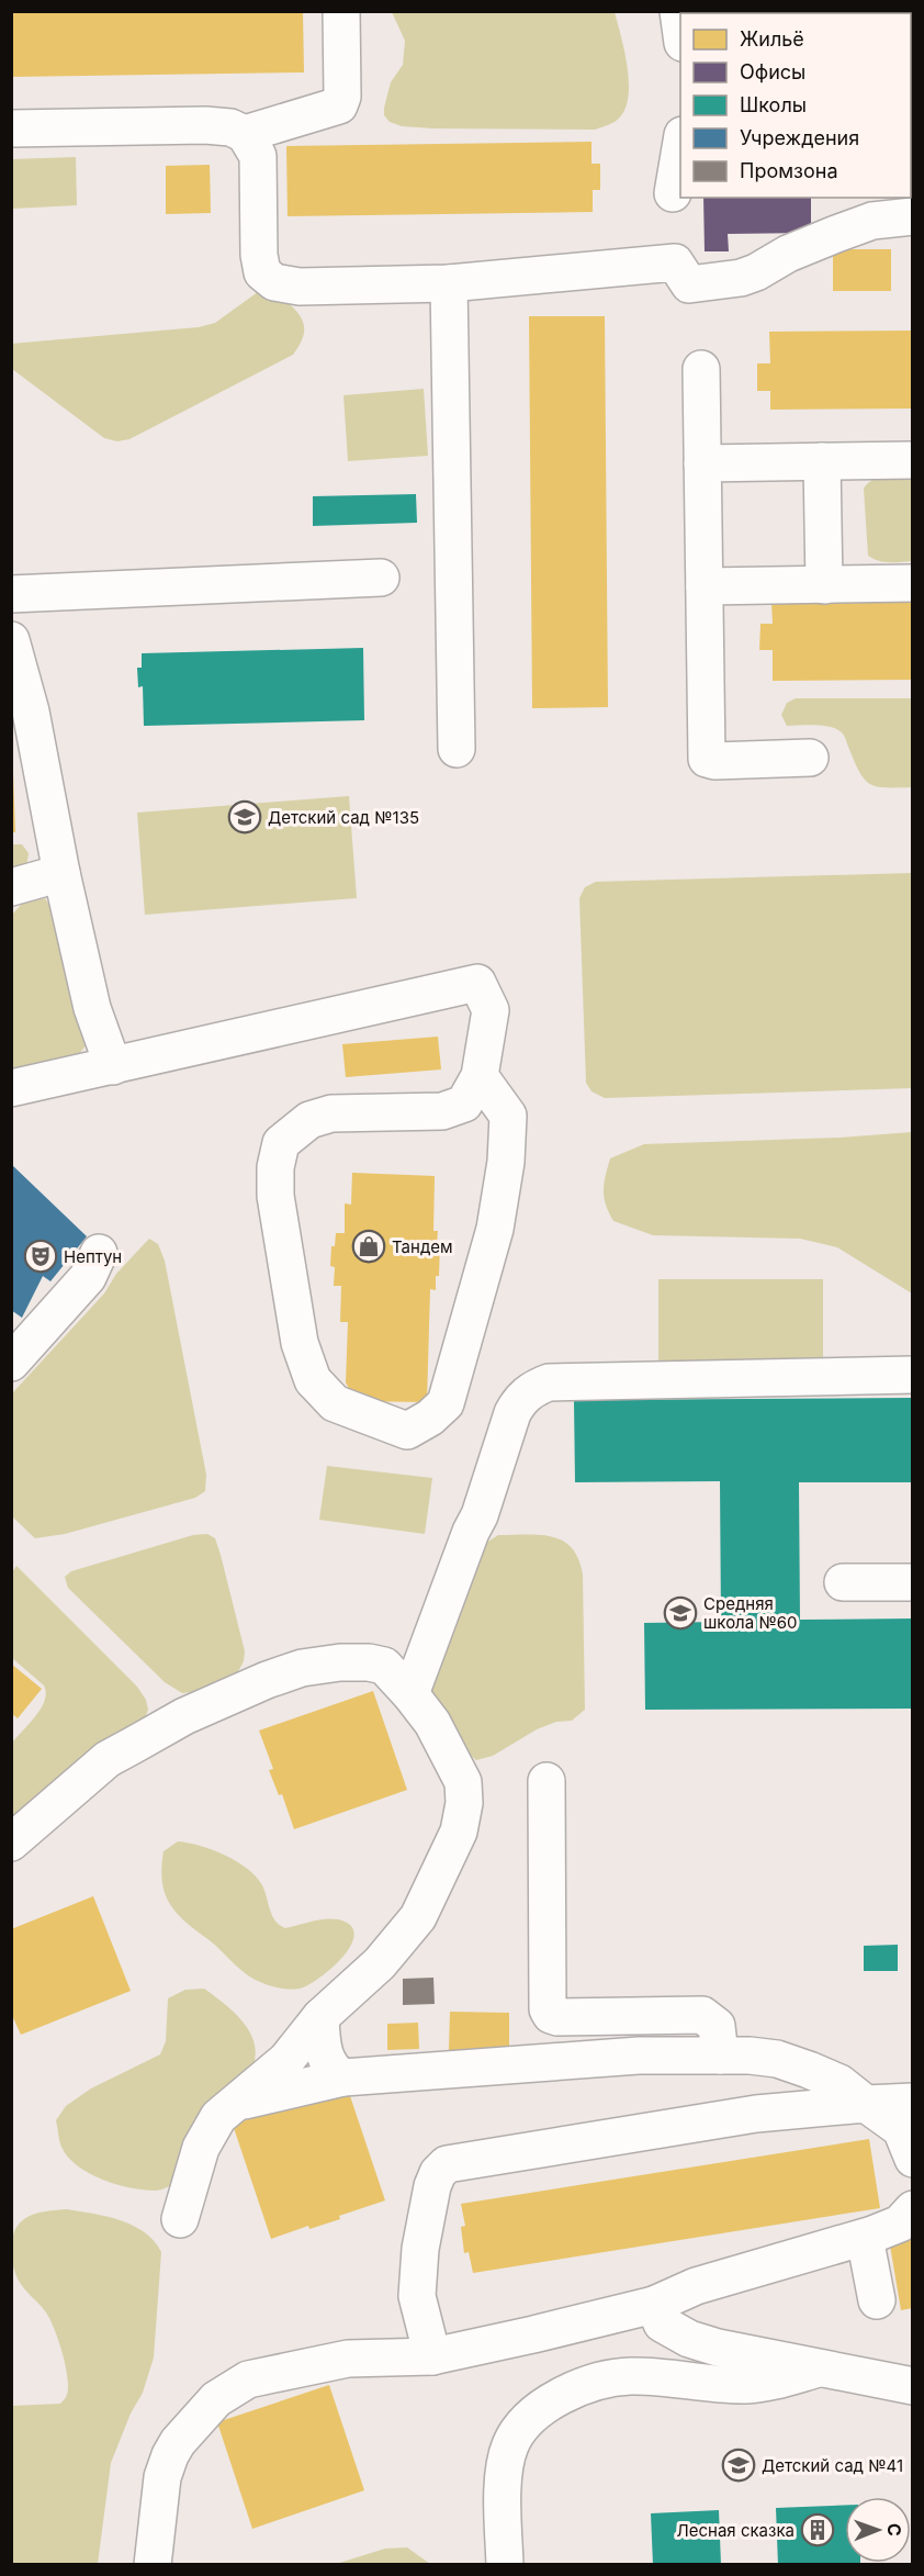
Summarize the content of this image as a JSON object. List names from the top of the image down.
{
  "places": {
    "school or university": ["Детский сад №135", "Средняя школа №60", "Детский сад №41"],
    "shop": ["Тандем"],
    "theatre": ["Нептун"],
    "building": ["Лесная сказка"]
  },
  "legend": [
    "Жильё",
    "Офисы",
    "Школы",
    "Учреждения",
    "Промзона"
  ],
  "north": "right"
}
